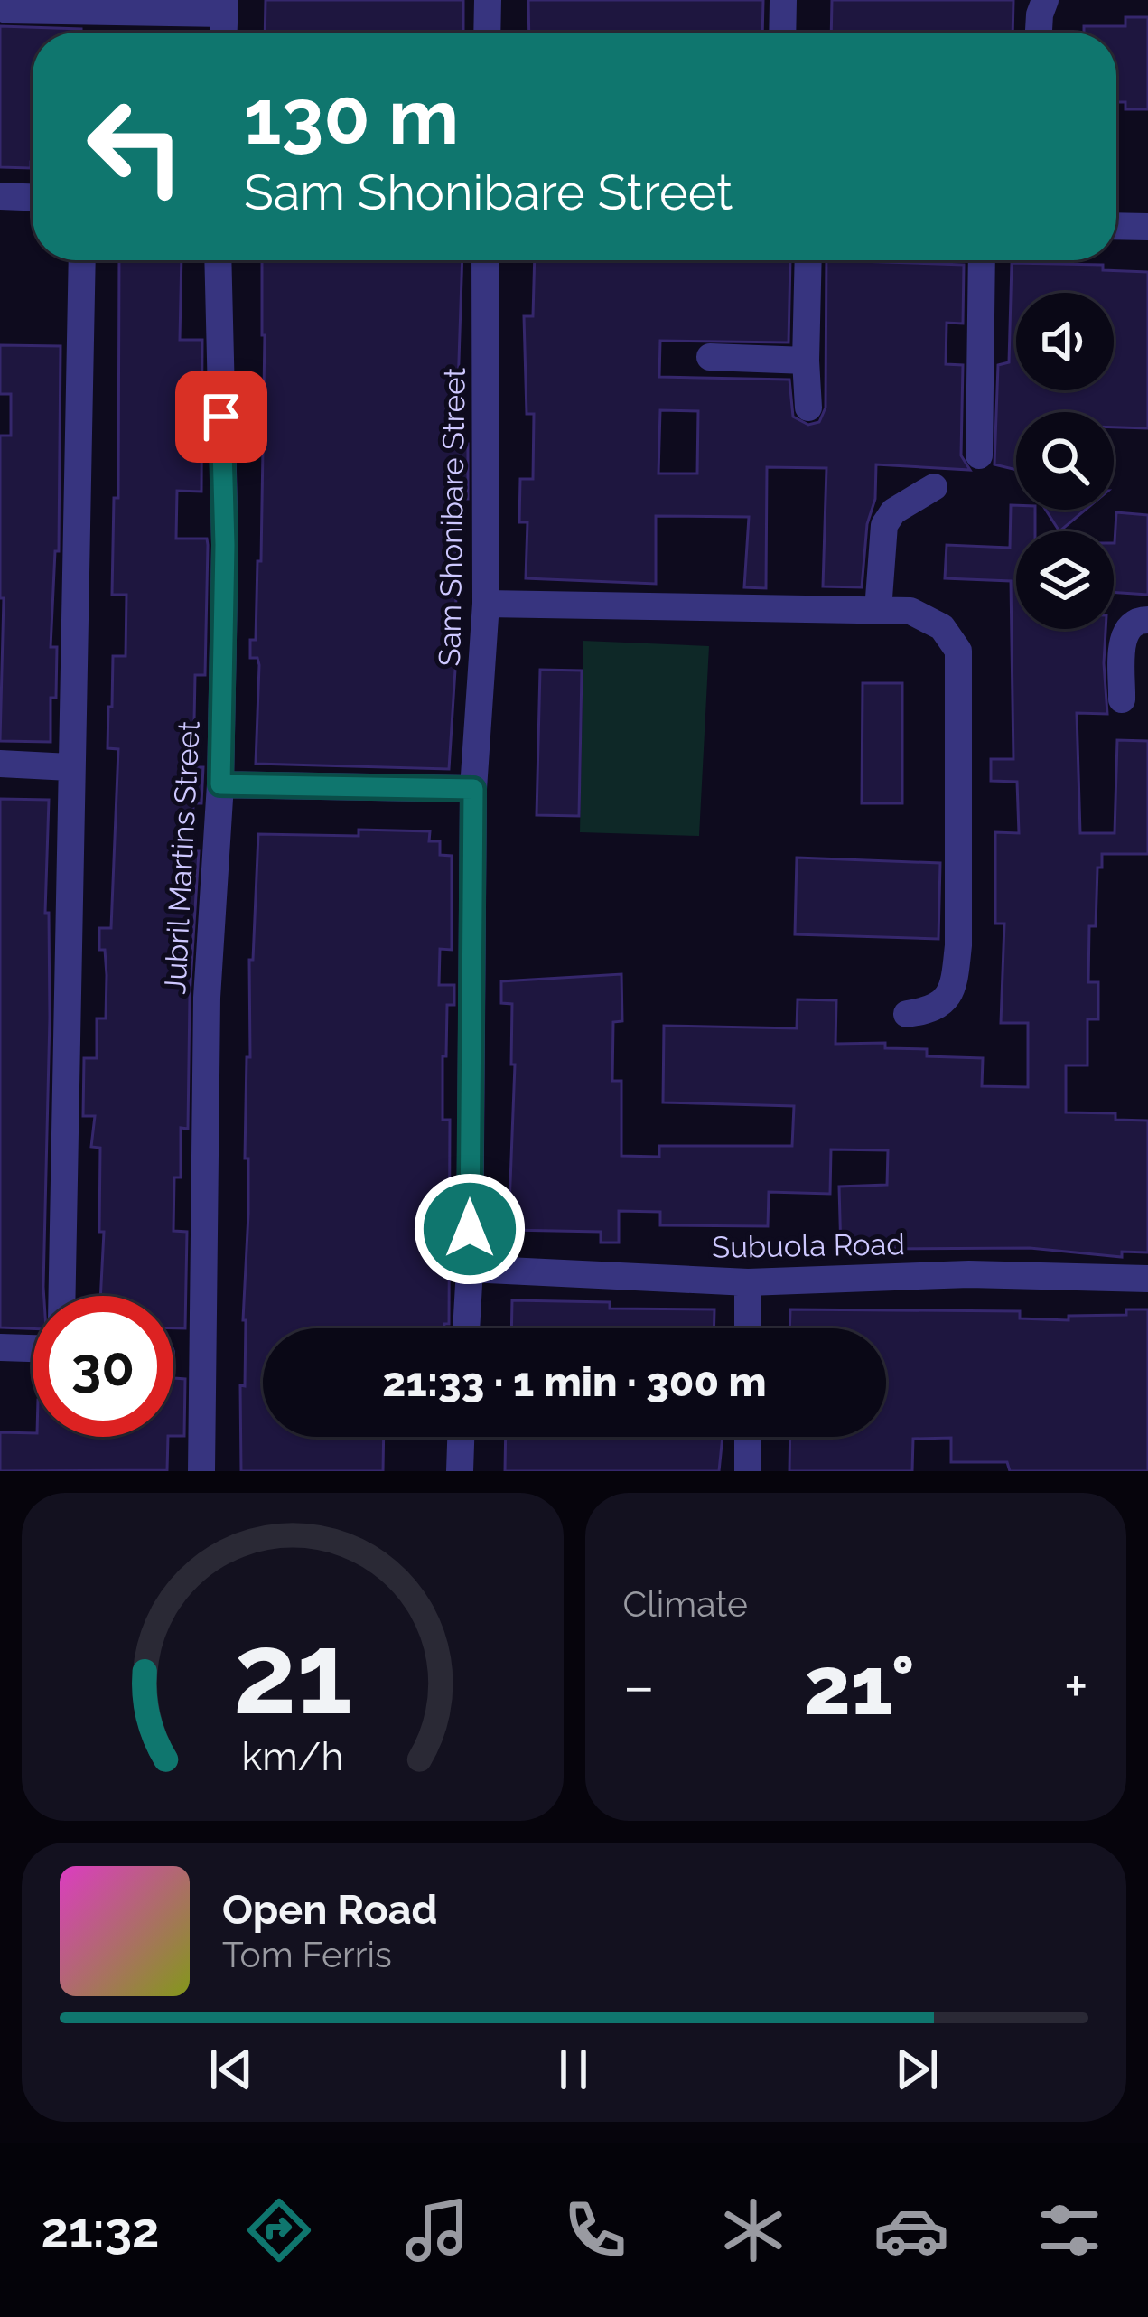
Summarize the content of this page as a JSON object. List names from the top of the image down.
{
  "streets": {
    "street": ["Sam Shonibare Street", "Jubril Martins Street", "Subuola Road"]
  },
  "crossings": [
    ["Sam Shonibare Street", "Subuola Road"]
  ],
  "page": {
    "turn": ["130 m", "Sam Shonibare Street"],
    "limit": "30",
    "trip": "21:33 · 1 min · 300 m",
    "tile": "Climate",
    "heat": ["−", "21°", "+"],
    "song": ["Open Road", "Tom Ferris"],
    "tabs": "21:32",
    "gauge": ["21", "km/h"]
  }
}
